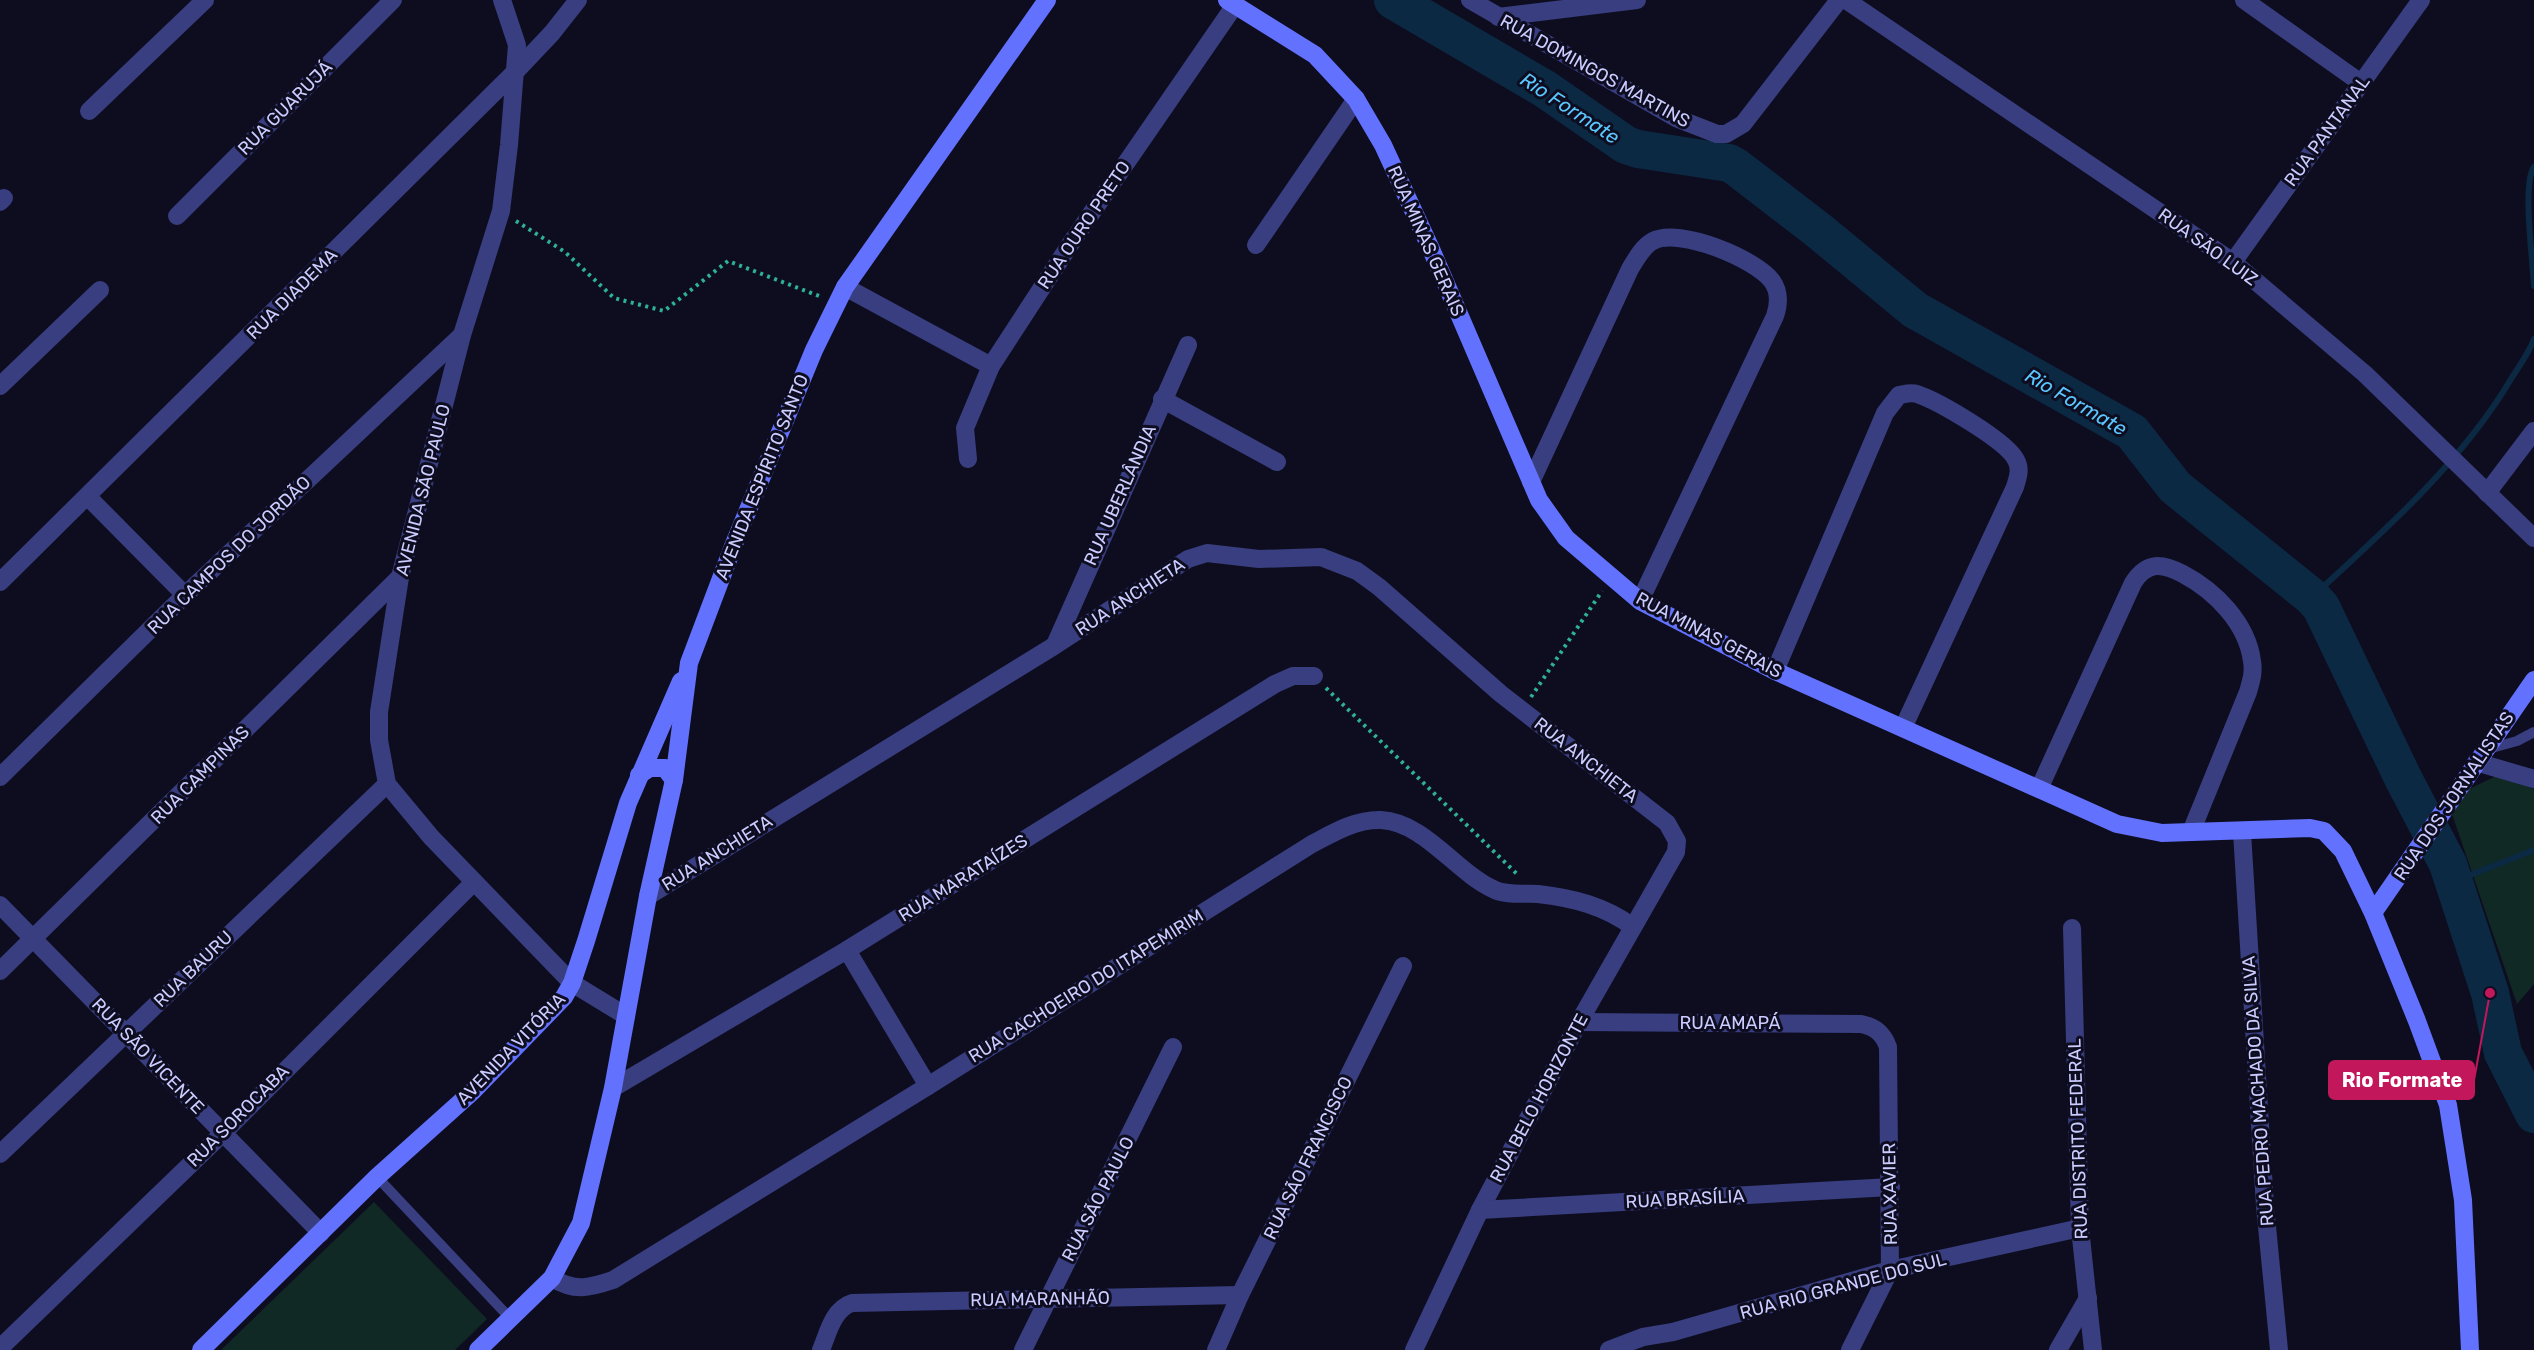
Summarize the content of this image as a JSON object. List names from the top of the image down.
{
  "streets": {
    "street": [
      "RUA DOMINGOS MARTINS",
      "RUA GUARUJÁ",
      "RUA PANTANAL",
      "RUA OURO PRETO",
      "RUA MINAS GERAIS",
      "RUA SÃO LUIZ",
      "RUA DIADEMA",
      "AVENIDA ESPÍRITO SANTO",
      "AVENIDA SÃO PAULO",
      "RUA UBERLÂNDIA",
      "RUA CAMPOS DO JORDÃO",
      "RUA ANCHIETA",
      "RUA CAMPINAS",
      "RUA DOS JORNALISTAS",
      "RUA MARATAÍZES",
      "RUA BAURU",
      "RUA CACHOEIRO DO ITAPEMIRIM",
      "RUA AMAPÁ",
      "AVENIDA VITÓRIA",
      "RUA SÃO VICENTE",
      "RUA PEDRO MACHADO DA SILVA",
      "RUA BELO HORIZONTE",
      "RUA SOROCABA",
      "RUA DISTRITO FEDERAL",
      "RUA SÃO FRANCISCO",
      "RUA XAVIER",
      "RUA SÃO PAULO",
      "RUA BRASÍLIA",
      "RUA RIO GRANDE DO SUL",
      "RUA MARANHÃO"
    ]
  },
  "crossings": [
    ["RUA PANTANAL", "RUA SÃO LUIZ"],
    ["RUA OURO PRETO", "RUA MINAS GERAIS"],
    ["RUA MINAS GERAIS", "RUA DOS JORNALISTAS"],
    ["RUA MINAS GERAIS", "RUA PEDRO MACHADO DA SILVA"],
    ["RUA DIADEMA", "AVENIDA SÃO PAULO"],
    ["AVENIDA ESPÍRITO SANTO", "RUA ANCHIETA"],
    ["AVENIDA ESPÍRITO SANTO", "RUA MARATAÍZES"],
    ["AVENIDA ESPÍRITO SANTO", "RUA CACHOEIRO DO ITAPEMIRIM"],
    ["AVENIDA ESPÍRITO SANTO", "AVENIDA VITÓRIA"],
    ["AVENIDA SÃO PAULO", "RUA CAMPOS DO JORDÃO"],
    ["AVENIDA SÃO PAULO", "RUA CAMPINAS"],
    ["AVENIDA SÃO PAULO", "RUA BAURU"],
    ["AVENIDA SÃO PAULO", "AVENIDA VITÓRIA"],
    ["AVENIDA SÃO PAULO", "RUA SOROCABA"],
    ["RUA UBERLÂNDIA", "RUA ANCHIETA"],
    ["RUA ANCHIETA", "RUA BELO HORIZONTE"],
    ["RUA CAMPINAS", "RUA SÃO VICENTE"],
    ["RUA BAURU", "RUA SÃO VICENTE"],
    ["RUA CACHOEIRO DO ITAPEMIRIM", "RUA BELO HORIZONTE"],
    ["RUA AMAPÁ", "RUA BELO HORIZONTE"],
    ["RUA AMAPÁ", "RUA XAVIER"],
    ["AVENIDA VITÓRIA", "RUA SÃO VICENTE"],
    ["RUA SÃO VICENTE", "RUA SOROCABA"],
    ["RUA BELO HORIZONTE", "RUA BRASÍLIA"],
    ["RUA DISTRITO FEDERAL", "RUA RIO GRANDE DO SUL"],
    ["RUA SÃO FRANCISCO", "RUA MARANHÃO"],
    ["RUA XAVIER", "RUA BRASÍLIA"],
    ["RUA XAVIER", "RUA RIO GRANDE DO SUL"],
    ["RUA SÃO PAULO", "RUA MARANHÃO"]
  ],
  "water": ["Rio Formate"],
  "places": ["Rio Formate"]
}
